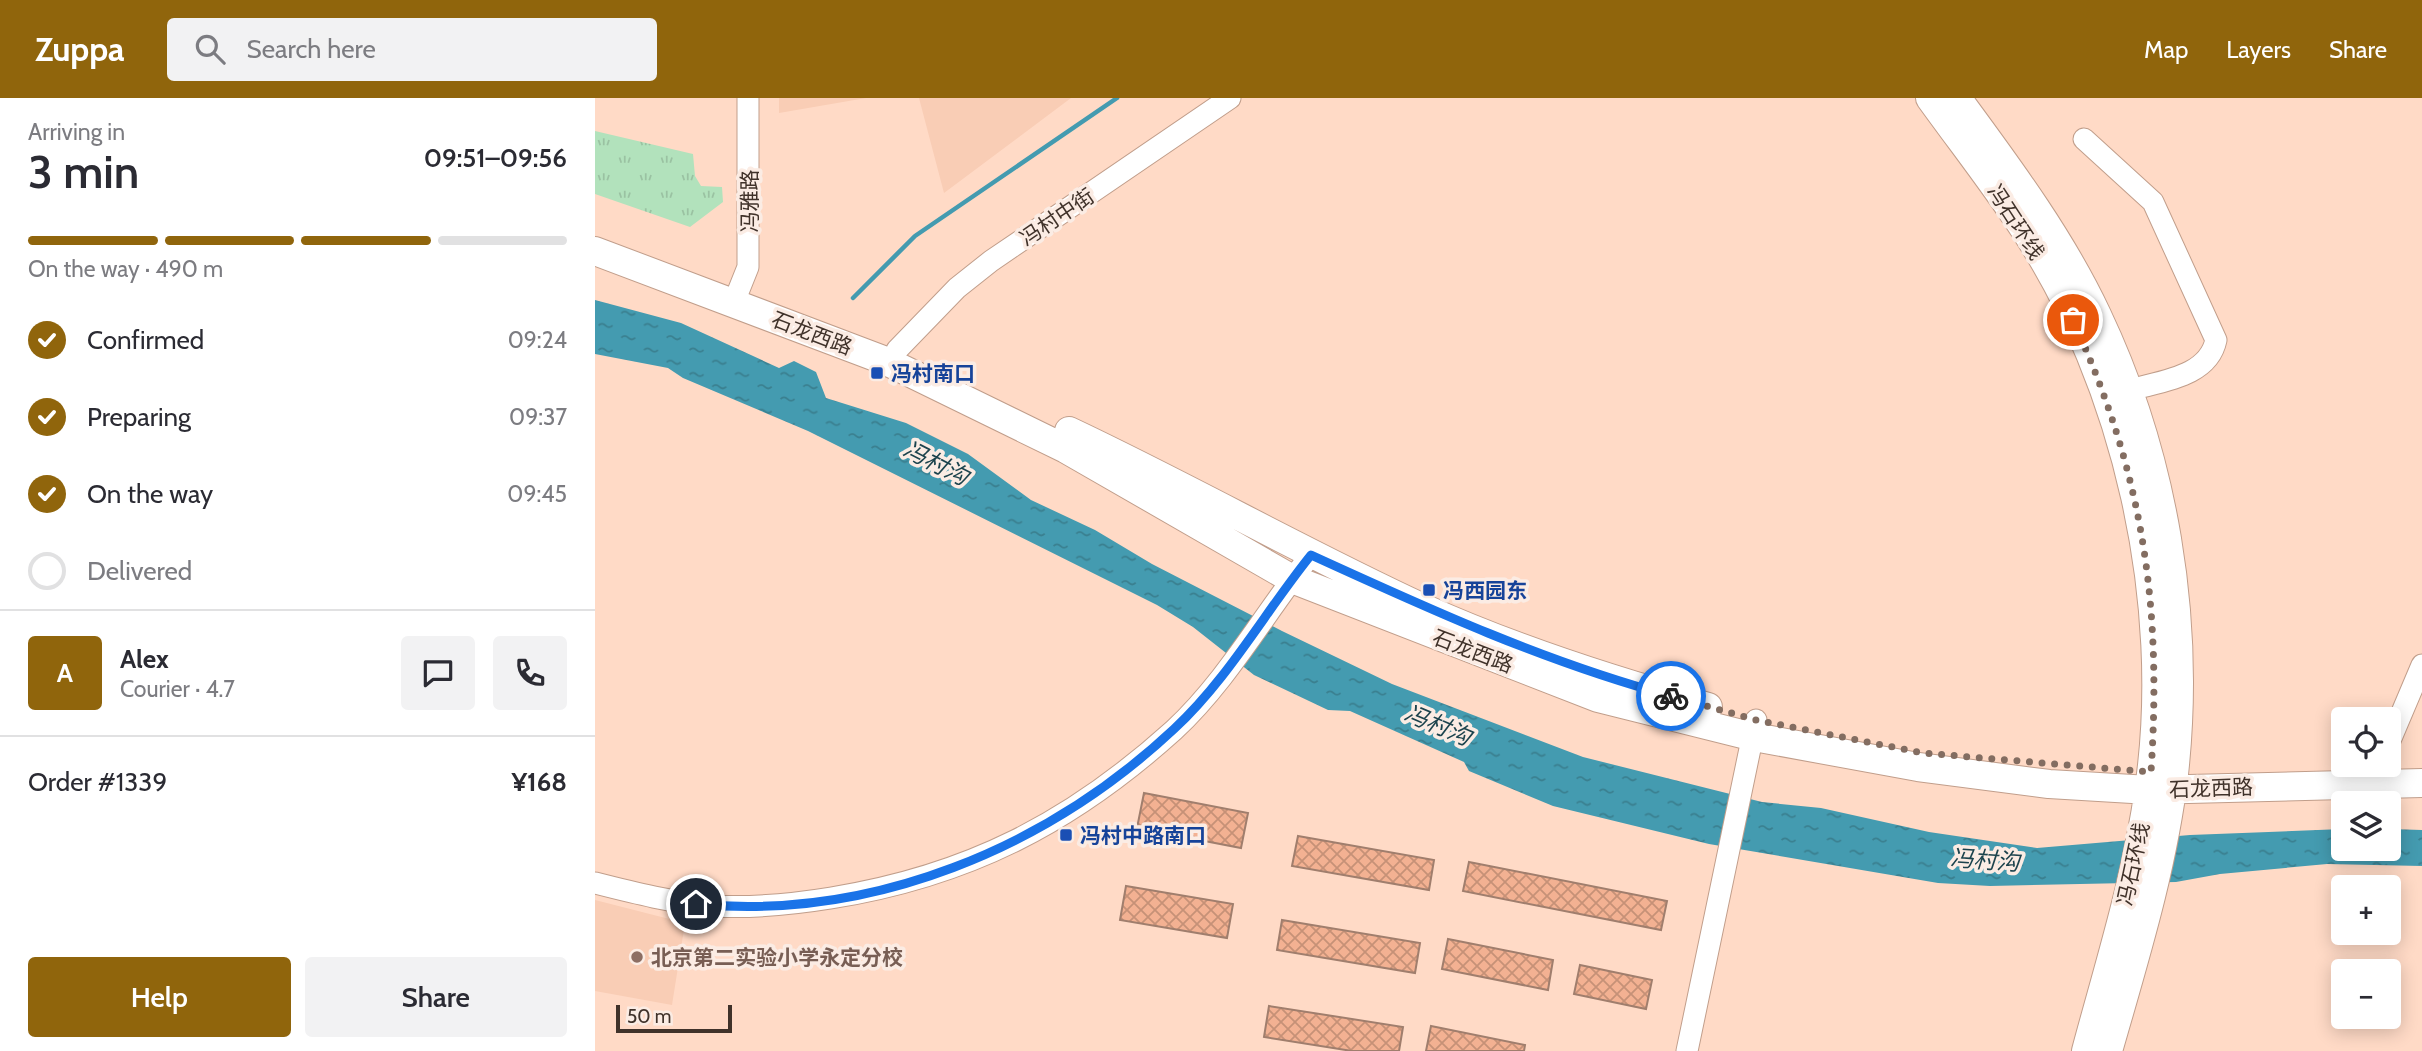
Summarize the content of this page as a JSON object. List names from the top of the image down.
{
  "streets": {
    "main road": ["冯石环线", "石龙西路"],
    "street": ["冯雅路", "冯村中街"]
  },
  "crossings": [
    ["冯雅路", "石龙西路"],
    ["冯村中街", "石龙西路"],
    ["冯石环线", "石龙西路"]
  ],
  "water": ["冯村沟"],
  "places": {
    "transit": ["冯村南口", "冯西园东", "冯村中路南口"],
    "other": ["北京第二实验小学永定分校"]
  },
  "scale_bar": "50 m",
  "page": {
    "header": "Zuppa",
    "search": "Search here",
    "nav": ["Map", "Layers", "Share"],
    "heading": ["3 min", "Arriving in", "09:51–09:56"],
    "panel": [
      "Alex",
      "Courier · 4.7",
      "Order #1339",
      "¥168"
    ],
    "bar": "On the way · 490 m",
    "list": [
      ["Confirmed", "09:24"],
      ["Preparing", "09:37"],
      ["On the way", "09:45"],
      "Delivered"
    ],
    "round": "A",
    "map_buttons": ["+", "−"],
    "buttons": ["Help", "Share"],
    "scale": "50 m"
  }
}
